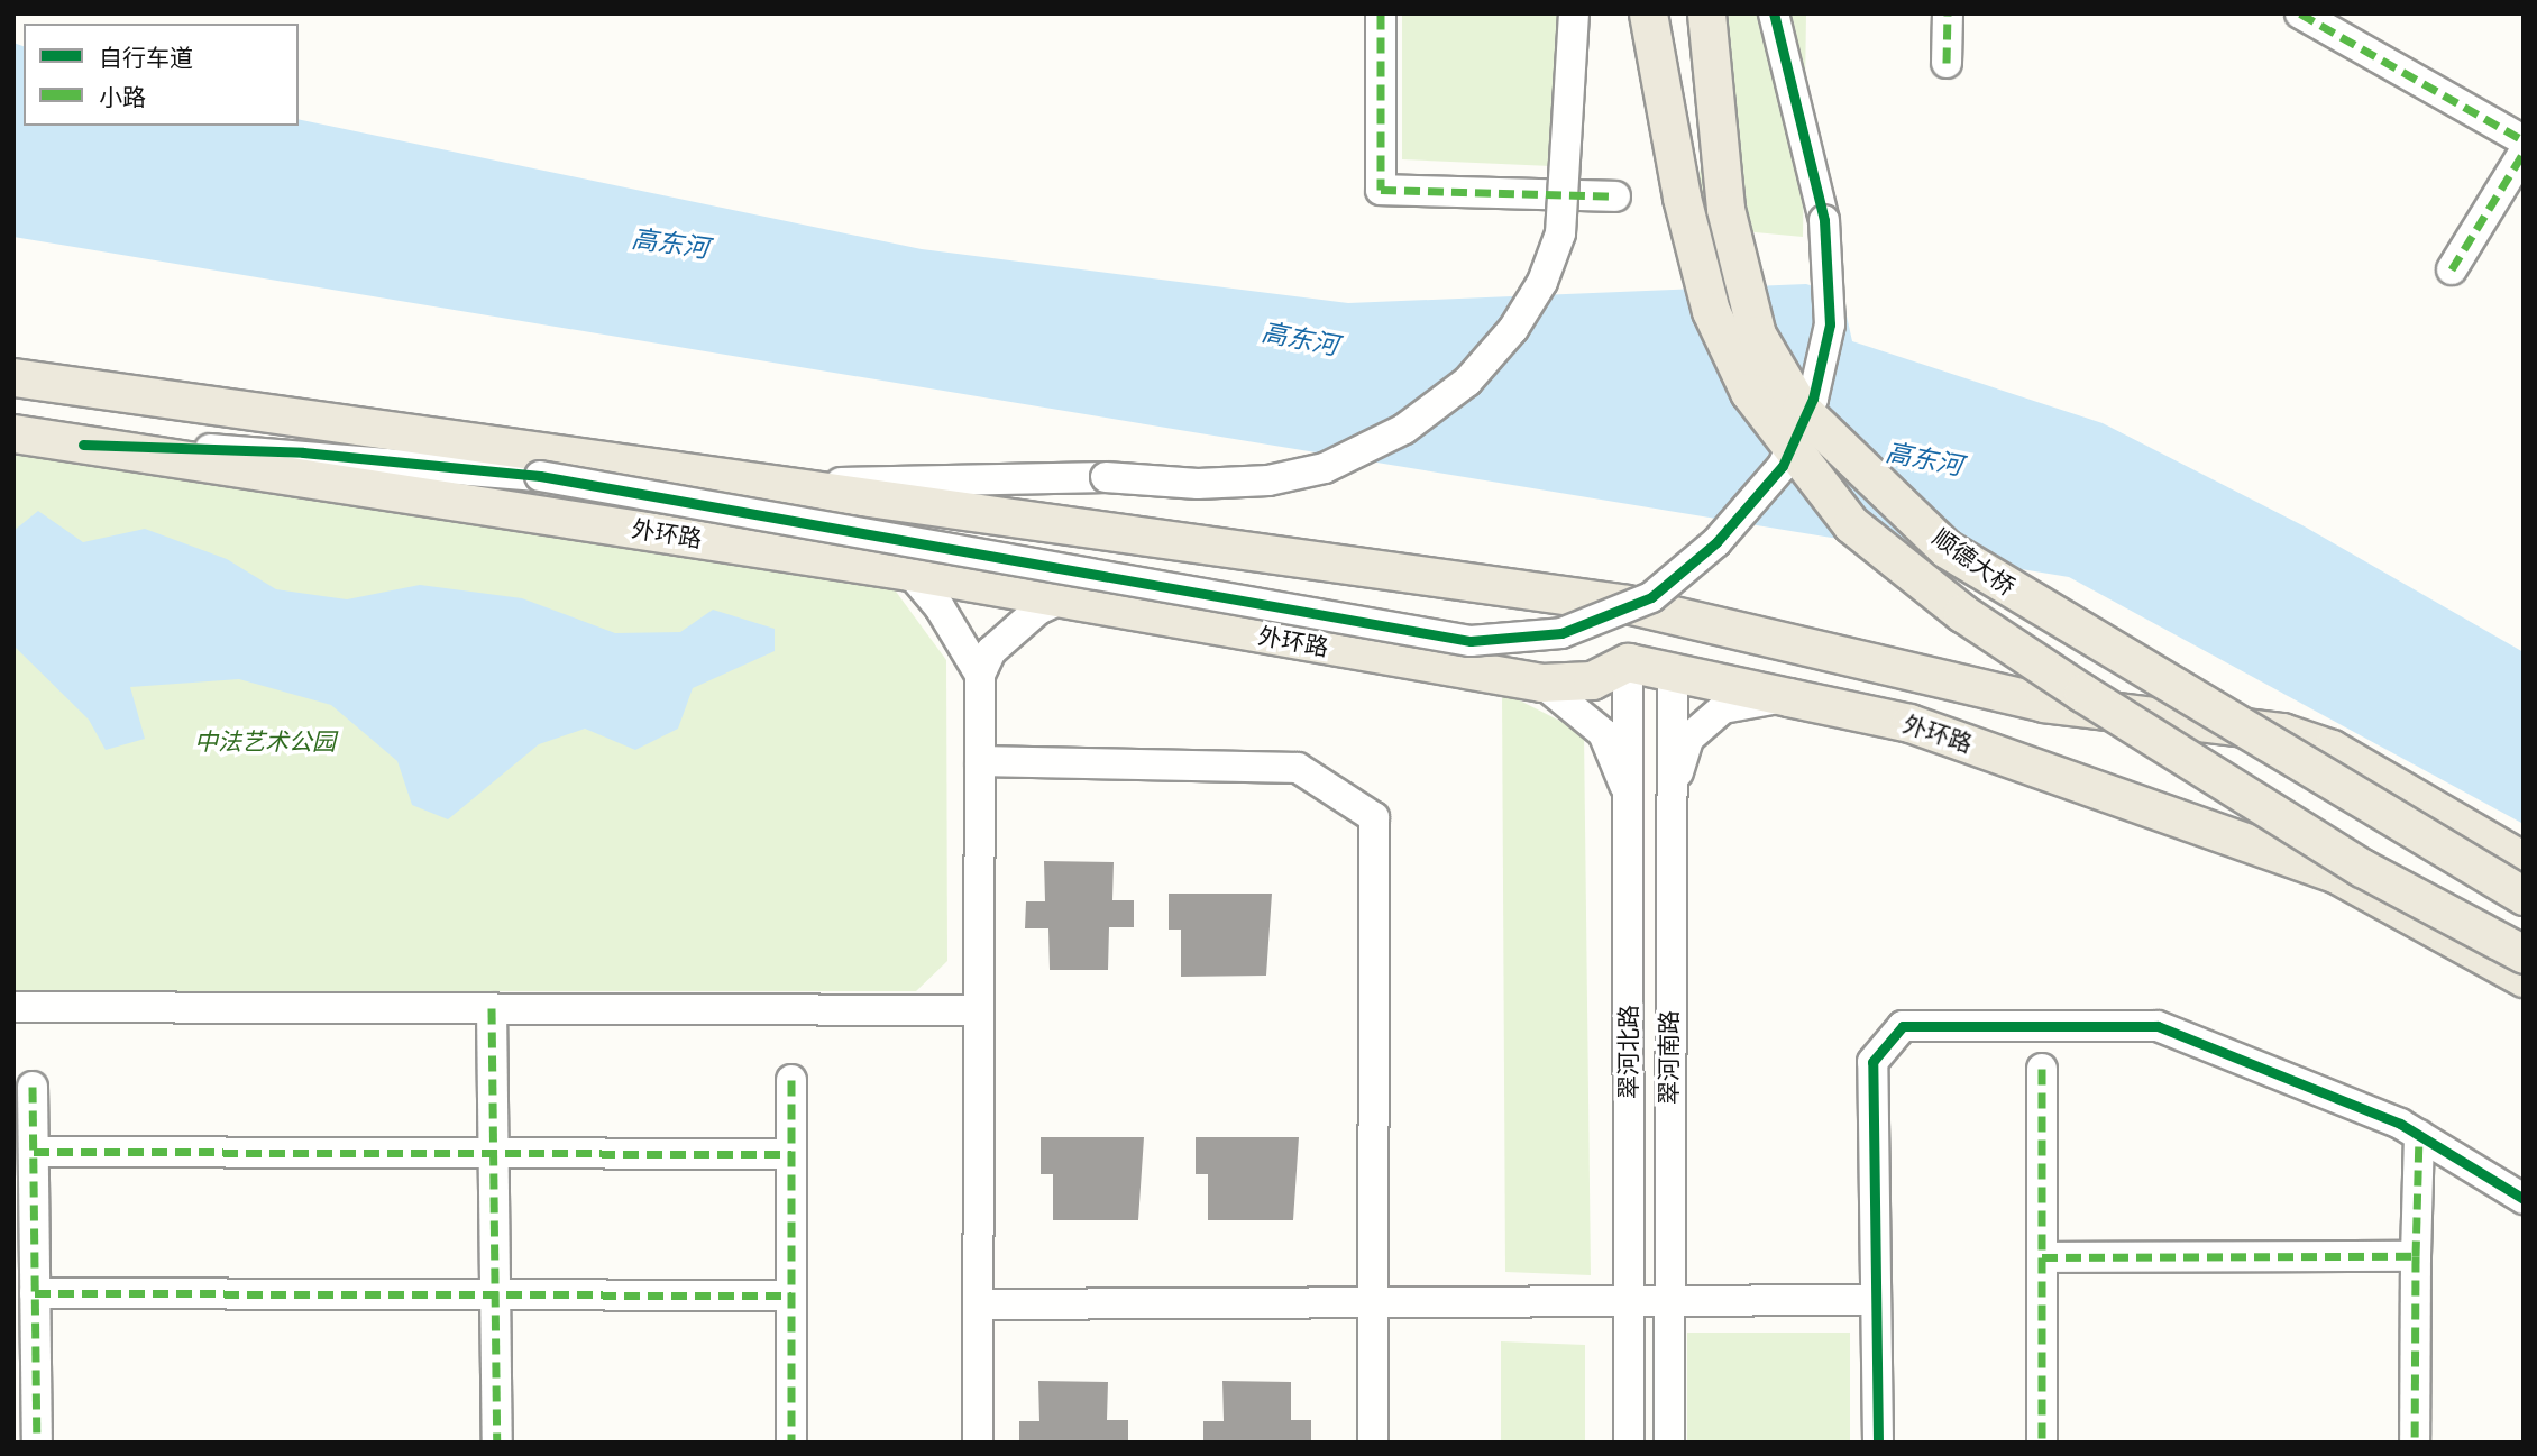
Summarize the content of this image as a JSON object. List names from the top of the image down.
{
  "streets": {
    "main road": ["外环路", "顺德大桥"],
    "street": ["翠河北路", "翠河南路"]
  },
  "crossings": [
    ["外环路", "翠河北路"],
    ["外环路", "翠河南路"]
  ],
  "water": ["高东河"],
  "parks": ["中法艺术公园"],
  "legend": ["自行车道", "小路"]
}
